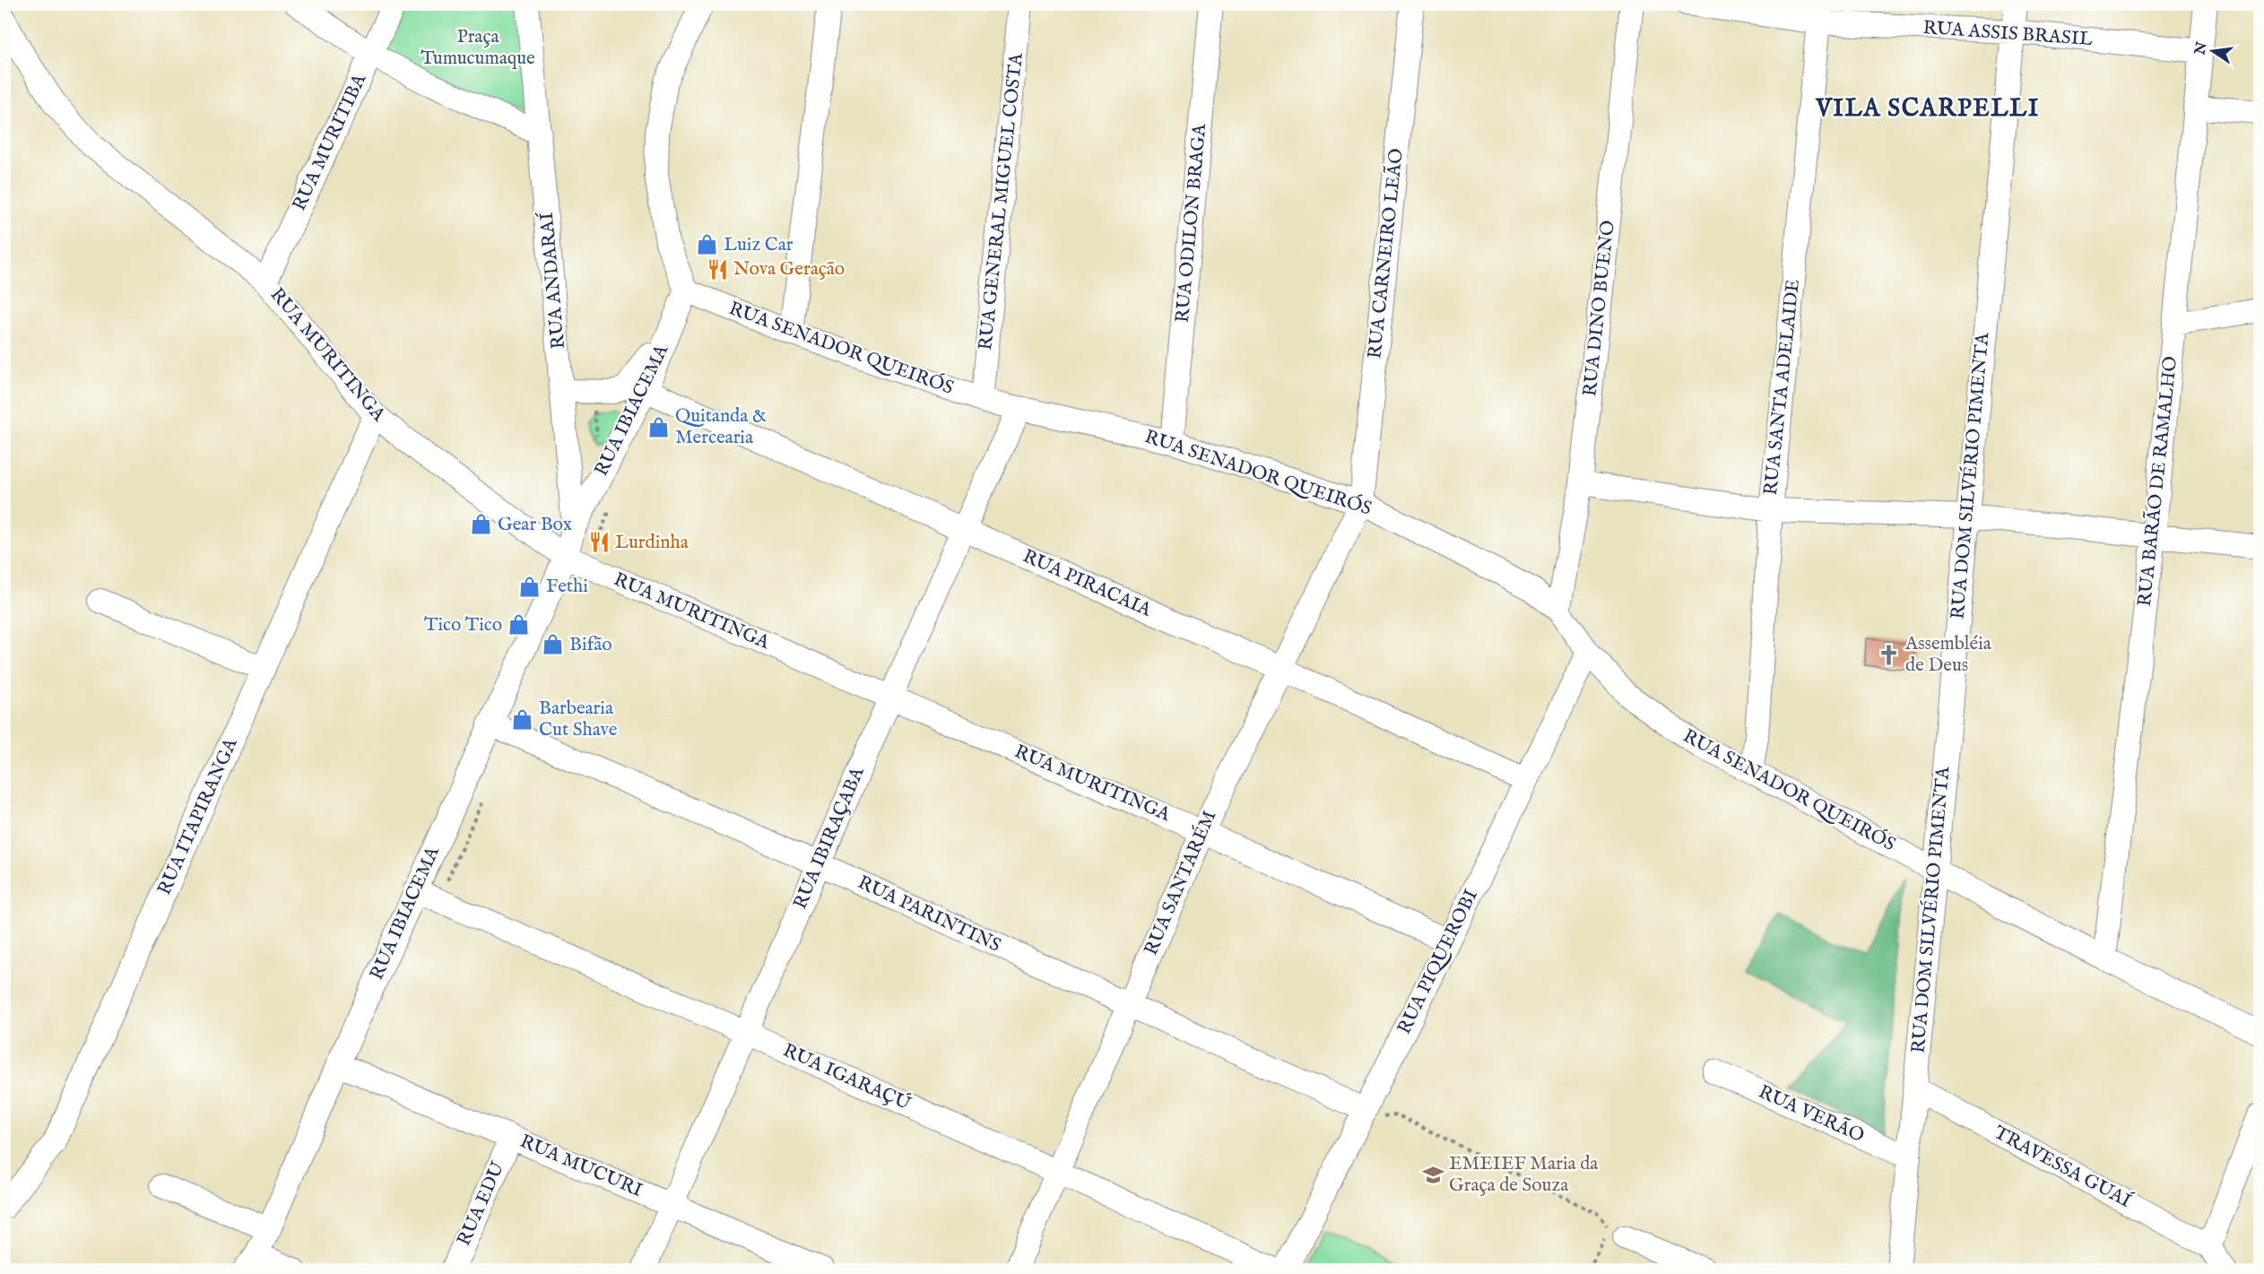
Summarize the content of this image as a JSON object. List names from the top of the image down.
{
  "streets": {
    "street": [
      "RUA ASSIS BRASIL",
      "RUA MURITIBA",
      "RUA GENERAL MIGUEL COSTA",
      "RUA ODILON BRAGA",
      "RUA CARNEIRO LEÃO",
      "RUA ANDARAÍ",
      "RUA DINO BUENO",
      "RUA SENADOR QUEIRÓS",
      "RUA MURITINGA",
      "RUA SANTA ADELAIDE",
      "RUA IBIACEMA",
      "RUA DOM SILVÉRIO PIMENTA",
      "RUA BARÃO DE RAMALHO",
      "RUA PIRACAIA",
      "RUA ITAPIRANGA",
      "RUA IBIRAÇABA",
      "RUA SANTARÉM",
      "RUA PARINTINS",
      "RUA PIQUEROBI",
      "RUA IGARAÇÚ",
      "RUA VERÃO",
      "RUA MUCURI",
      "TRAVESSA GUAÍ",
      "RUA EDU"
    ]
  },
  "crossings": [
    ["RUA ASSIS BRASIL", "RUA SANTA ADELAIDE"],
    ["RUA ASSIS BRASIL", "RUA DOM SILVÉRIO PIMENTA"],
    ["RUA ASSIS BRASIL", "RUA BARÃO DE RAMALHO"],
    ["RUA MURITIBA", "RUA MURITINGA"],
    ["RUA GENERAL MIGUEL COSTA", "RUA SENADOR QUEIRÓS"],
    ["RUA ODILON BRAGA", "RUA SENADOR QUEIRÓS"],
    ["RUA CARNEIRO LEÃO", "RUA SENADOR QUEIRÓS"],
    ["RUA CARNEIRO LEÃO", "RUA SANTARÉM"],
    ["RUA ANDARAÍ", "RUA MURITINGA"],
    ["RUA ANDARAÍ", "RUA IBIACEMA"],
    ["RUA DINO BUENO", "RUA SENADOR QUEIRÓS"],
    ["RUA SENADOR QUEIRÓS", "RUA SANTA ADELAIDE"],
    ["RUA SENADOR QUEIRÓS", "RUA IBIACEMA"],
    ["RUA SENADOR QUEIRÓS", "RUA DOM SILVÉRIO PIMENTA"],
    ["RUA SENADOR QUEIRÓS", "RUA BARÃO DE RAMALHO"],
    ["RUA SENADOR QUEIRÓS", "RUA IBIRAÇABA"],
    ["RUA SENADOR QUEIRÓS", "RUA SANTARÉM"],
    ["RUA SENADOR QUEIRÓS", "RUA PIQUEROBI"],
    ["RUA MURITINGA", "RUA IBIACEMA"],
    ["RUA MURITINGA", "RUA ITAPIRANGA"],
    ["RUA MURITINGA", "RUA IBIRAÇABA"],
    ["RUA MURITINGA", "RUA SANTARÉM"],
    ["RUA MURITINGA", "RUA PIQUEROBI"],
    ["RUA IBIACEMA", "RUA PIRACAIA"],
    ["RUA IBIACEMA", "RUA PARINTINS"],
    ["RUA IBIACEMA", "RUA IGARAÇÚ"],
    ["RUA IBIACEMA", "RUA MUCURI"],
    ["RUA DOM SILVÉRIO PIMENTA", "RUA VERÃO"],
    ["RUA DOM SILVÉRIO PIMENTA", "TRAVESSA GUAÍ"],
    ["RUA PIRACAIA", "RUA IBIRAÇABA"],
    ["RUA PIRACAIA", "RUA SANTARÉM"],
    ["RUA PIRACAIA", "RUA PIQUEROBI"],
    ["RUA IBIRAÇABA", "RUA PARINTINS"],
    ["RUA IBIRAÇABA", "RUA IGARAÇÚ"],
    ["RUA IBIRAÇABA", "RUA MUCURI"],
    ["RUA SANTARÉM", "RUA PARINTINS"],
    ["RUA SANTARÉM", "RUA IGARAÇÚ"],
    ["RUA PARINTINS", "RUA PIQUEROBI"],
    ["RUA MUCURI", "RUA EDU"]
  ],
  "districts": ["VILA SCARPELLI"],
  "parks": ["Praça Tumucumaque"],
  "places": {
    "shop": [
      "Luiz Car",
      "Quitanda & Mercearia",
      "Gear Box",
      "Fethi",
      "Tico Tico",
      "Bifão",
      "Barbearia Cut Shave"
    ],
    "restaurant": ["Nova Geração", "Lurdinha"],
    "church": ["Assembléia de Deus"],
    "school or university": ["EMEIEF Maria da Graça de Souza"]
  },
  "north": "left"
}
